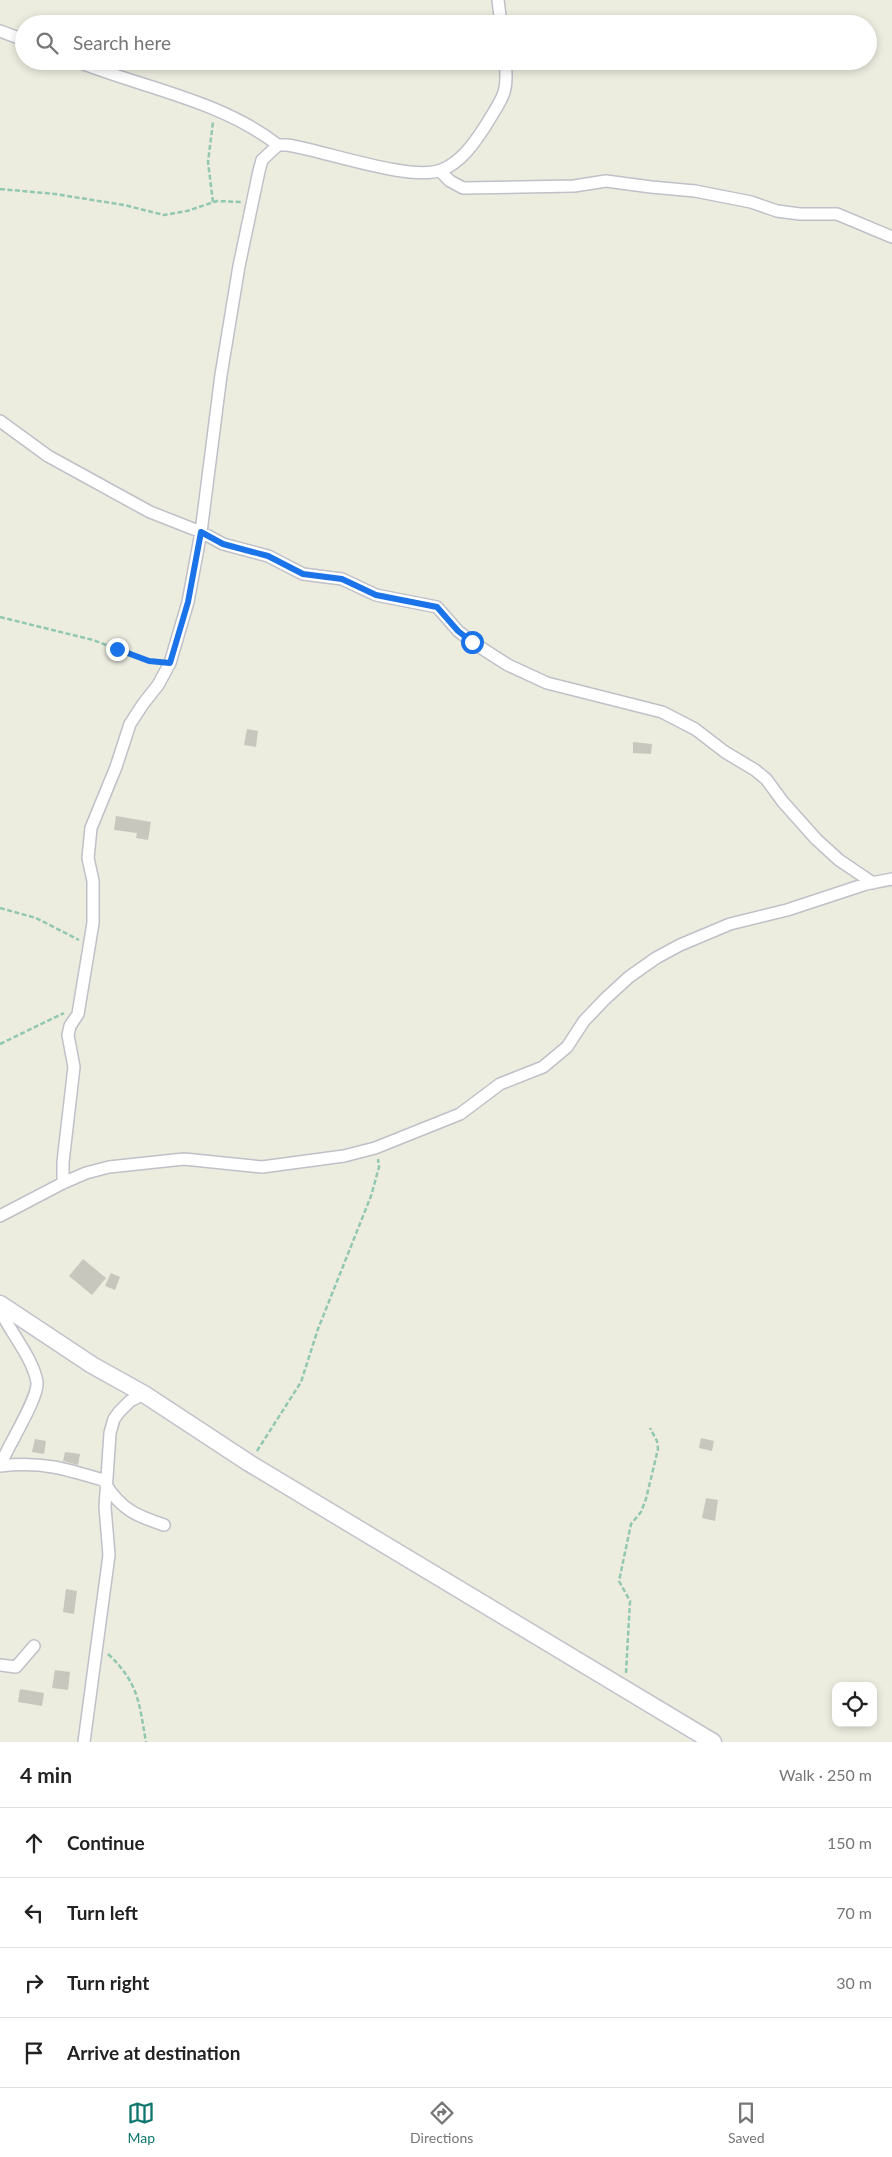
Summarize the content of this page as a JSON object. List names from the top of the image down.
{
  "page": {
    "search": "Search here",
    "heading": ["4 min", "Walk · 250 m"],
    "list": [
      ["Continue", "150 m"],
      ["Turn left", "70 m"],
      ["Turn right", "30 m"],
      "Arrive at destination"
    ],
    "nav": ["Map", "Directions", "Saved"]
  }
}
